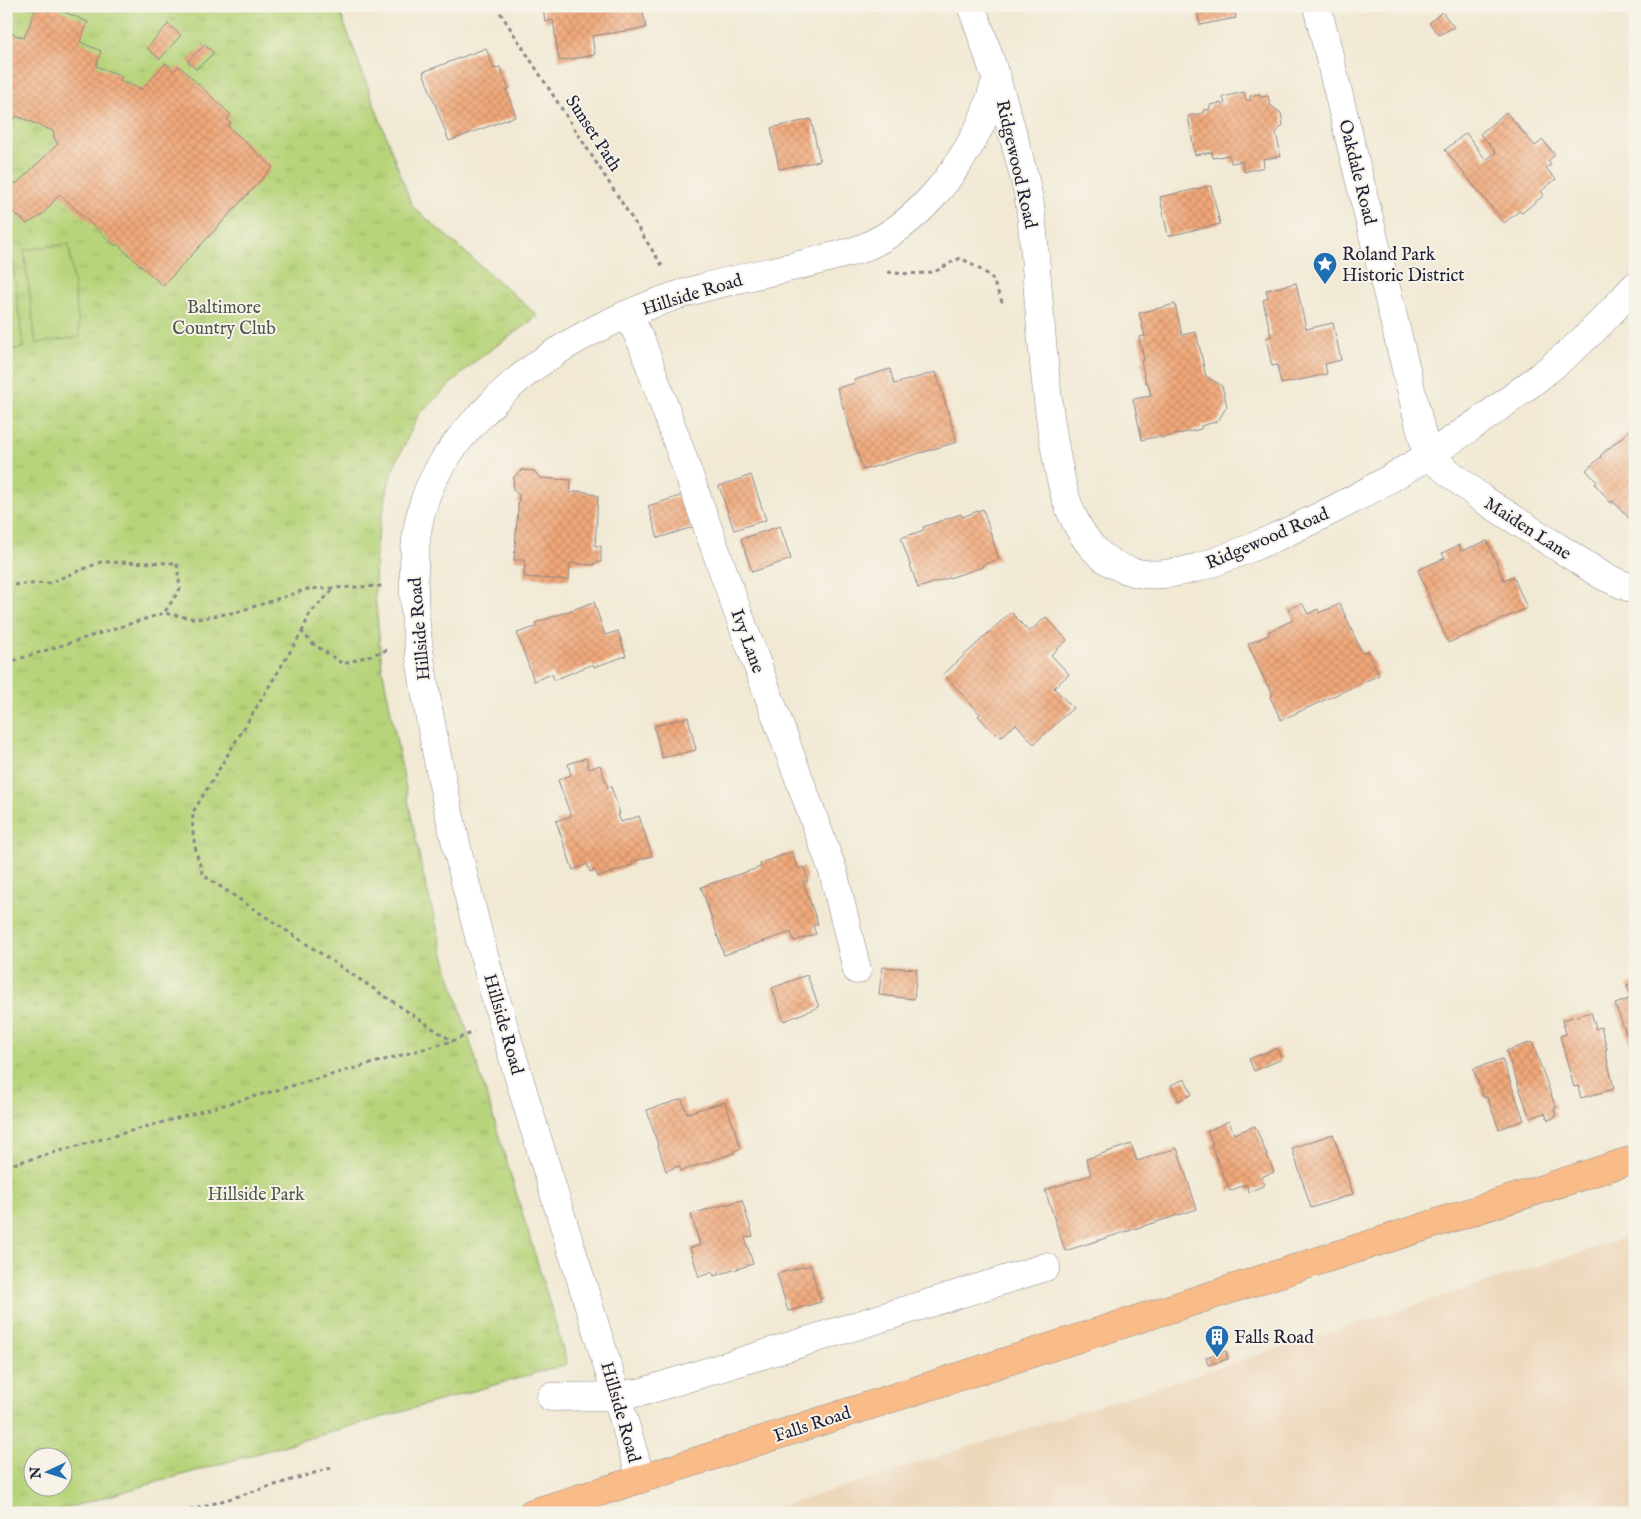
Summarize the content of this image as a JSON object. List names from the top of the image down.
{
  "streets": {
    "main road": ["Falls Road"],
    "street": [
      "Ridgewood Road",
      "Oakdale Road",
      "Hillside Road",
      "Maiden Lane",
      "Ivy Lane"
    ],
    "path": ["Sunset Path"]
  },
  "crossings": [
    ["Ridgewood Road", "Oakdale Road"],
    ["Ridgewood Road", "Hillside Road"],
    ["Ridgewood Road", "Maiden Lane"],
    ["Oakdale Road", "Maiden Lane"],
    ["Hillside Road", "Ivy Lane"],
    ["Hillside Road", "Falls Road"]
  ],
  "parks": ["Baltimore Country Club", "Hillside Park"],
  "places": {
    "place": ["Roland Park Historic District"],
    "building": ["Falls Road"]
  },
  "north": "left"
}
